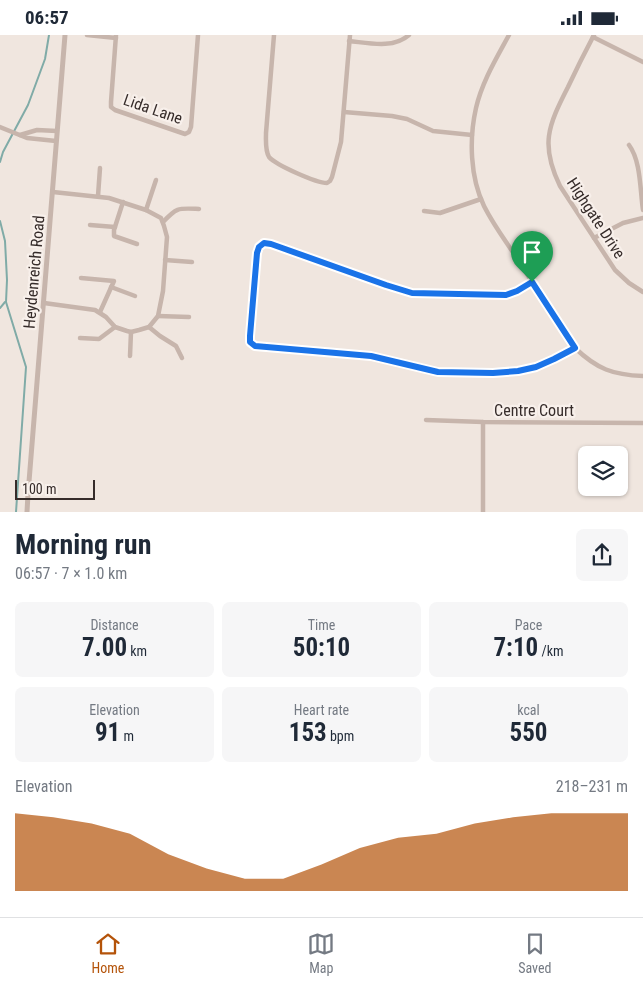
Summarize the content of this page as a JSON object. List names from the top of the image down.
{
  "streets": {
    "street": [
      "Lida Lane",
      "Highgate Drive",
      "Heydenreich Road",
      "Centre Court"
    ]
  },
  "scale_bar": "100 m",
  "page": {
    "status": "06:57",
    "scale": "100 m",
    "heading": ["Morning run", "06:57 · 7 × 1.0 km"],
    "stats": [
      ["Distance", "7.00 km"],
      ["Time", "50:10"],
      ["Pace", "7:10 /km"],
      ["Elevation", "91 m"],
      ["Heart rate", "153 bpm"],
      ["kcal", "550"]
    ],
    "chart": ["Elevation", "218–231 m"],
    "tabs": ["Home", "Map", "Saved"]
  }
}
